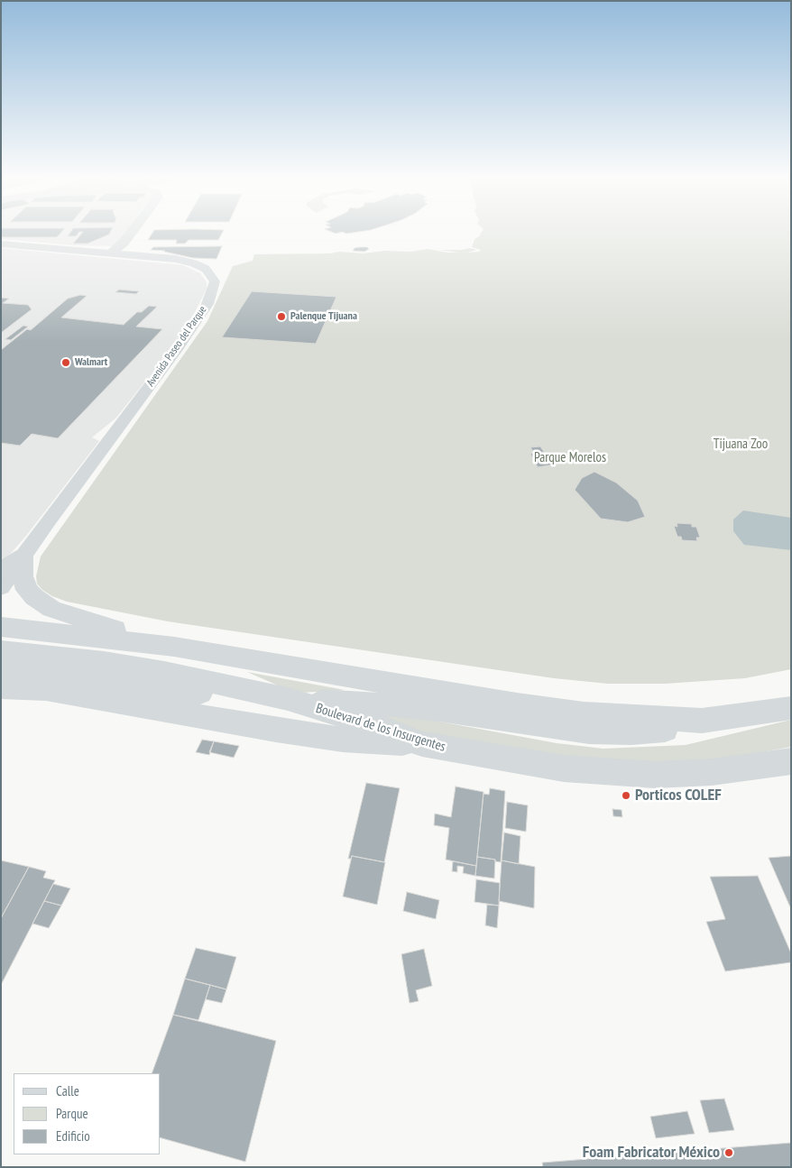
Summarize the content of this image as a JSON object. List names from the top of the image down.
{
  "streets": {
    "main road": ["Avenida Paseo del Parque", "Boulevard de los Insurgentes"]
  },
  "parks": ["Tijuana Zoo", "Parque Morelos"],
  "places": [
    "Palenque Tijuana",
    "Walmart",
    "Porticos COLEF",
    "Foam Fabricator México"
  ],
  "legend": ["Calle", "Parque", "Edificio"]
}
